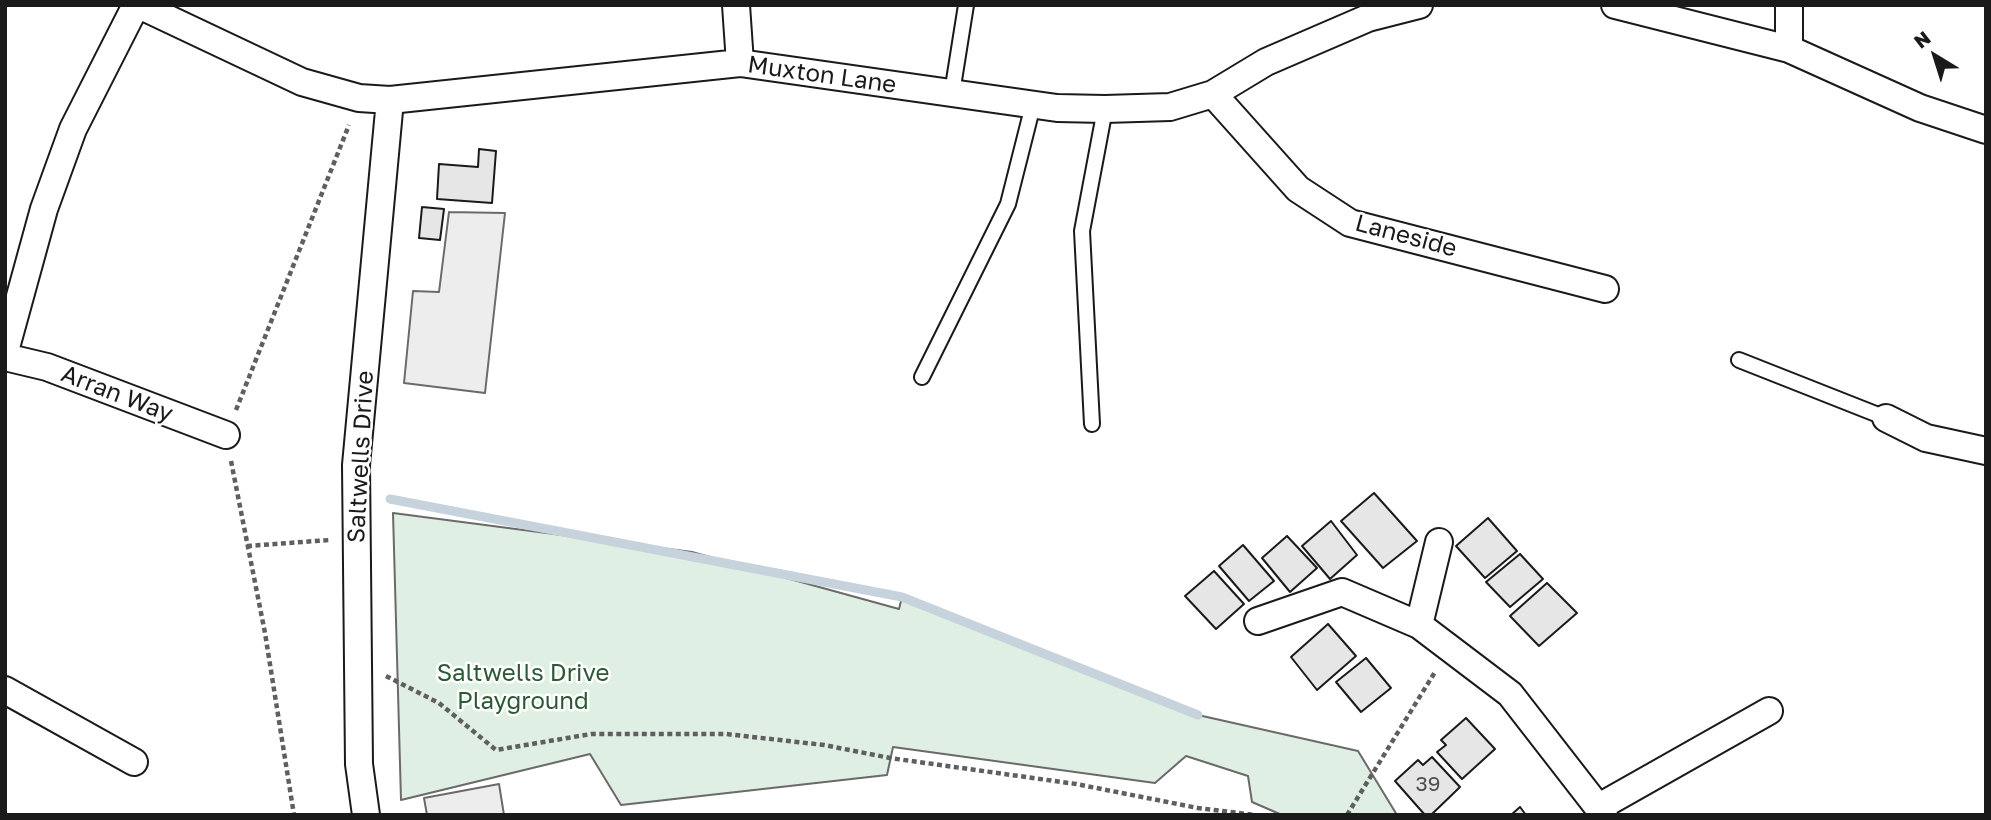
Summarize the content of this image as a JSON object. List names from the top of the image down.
{
  "streets": {
    "street": [
      "Muxton Lane",
      "Laneside",
      "Arran Way",
      "Saltwells Drive"
    ]
  },
  "crossings": [
    ["Muxton Lane", "Laneside"],
    ["Muxton Lane", "Saltwells Drive"]
  ],
  "parks": ["Saltwells Drive Playground"],
  "house_numbers": ["39"],
  "north": "top left"
}
